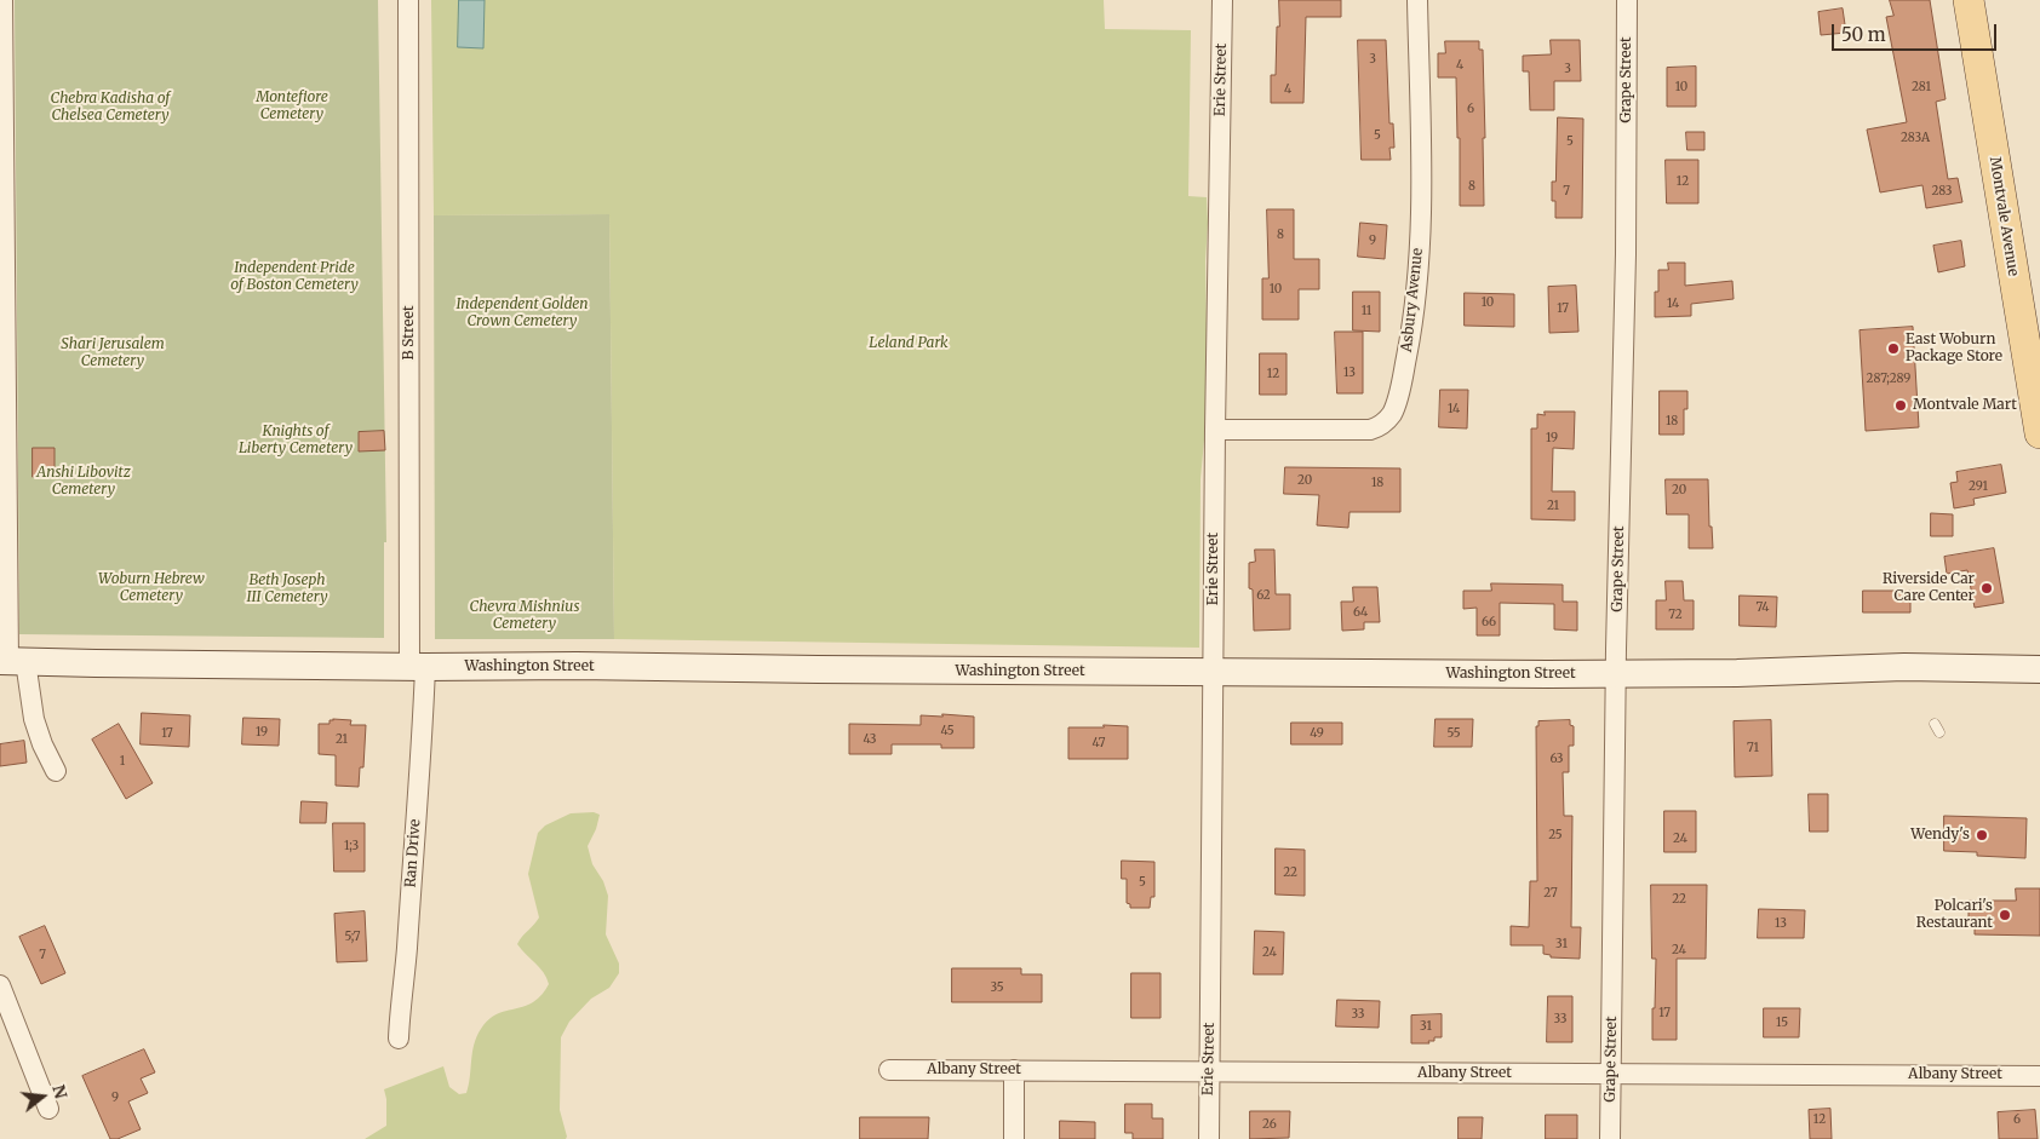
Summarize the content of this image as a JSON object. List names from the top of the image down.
{
  "streets": {
    "main road": ["Montvale Avenue", "Washington Street"],
    "street": [
      "Erie Street",
      "Grape Street",
      "Asbury Avenue",
      "B Street",
      "Ran Drive",
      "Albany Street"
    ]
  },
  "crossings": [
    ["Erie Street", "Asbury Avenue"],
    ["Erie Street", "Washington Street"],
    ["Erie Street", "Albany Street"],
    ["Grape Street", "Washington Street"],
    ["Grape Street", "Albany Street"],
    ["B Street", "Washington Street"],
    ["B Street", "Ran Drive"],
    ["Washington Street", "Ran Drive"]
  ],
  "parks": [
    "Montefiore Cemetery",
    "Chebra Kadisha of Chelsea Cemetery",
    "Independent Pride of Boston Cemetery",
    "Independent Golden Crown Cemetery",
    "Leland Park",
    "Shari Jerusalem Cemetery",
    "Knights of Liberty Cemetery",
    "Anshi Libovitz Cemetery",
    "Woburn Hebrew Cemetery",
    "Beth Joseph III Cemetery",
    "Chevra Mishnius Cemetery"
  ],
  "places": [
    "East Woburn Package Store",
    "Montvale Mart",
    "Riverside Car Care Center",
    "Wendy's",
    "Polcari's Restaurant"
  ],
  "house_numbers": [
    "3",
    "4",
    "3",
    "10",
    "281",
    "4",
    "6",
    "5",
    "283A",
    "5",
    "12",
    "8",
    "7",
    "283",
    "8",
    "9",
    "10",
    "10",
    "14",
    "17",
    "11",
    "13",
    "12",
    "287;289",
    "14",
    "18",
    "19",
    "20",
    "18",
    "291",
    "20",
    "21",
    "62",
    "74",
    "64",
    "72",
    "66",
    "45",
    "19",
    "17",
    "49",
    "55",
    "21",
    "43",
    "47",
    "71",
    "63",
    "1",
    "25",
    "24",
    "1;3",
    "22",
    "5",
    "27",
    "22",
    "13",
    "5;7",
    "31",
    "24",
    "24",
    "7",
    "35",
    "17",
    "33",
    "33",
    "15",
    "31",
    "9",
    "12",
    "6",
    "26"
  ],
  "scale_bar": "50 m",
  "north": "right"
}
